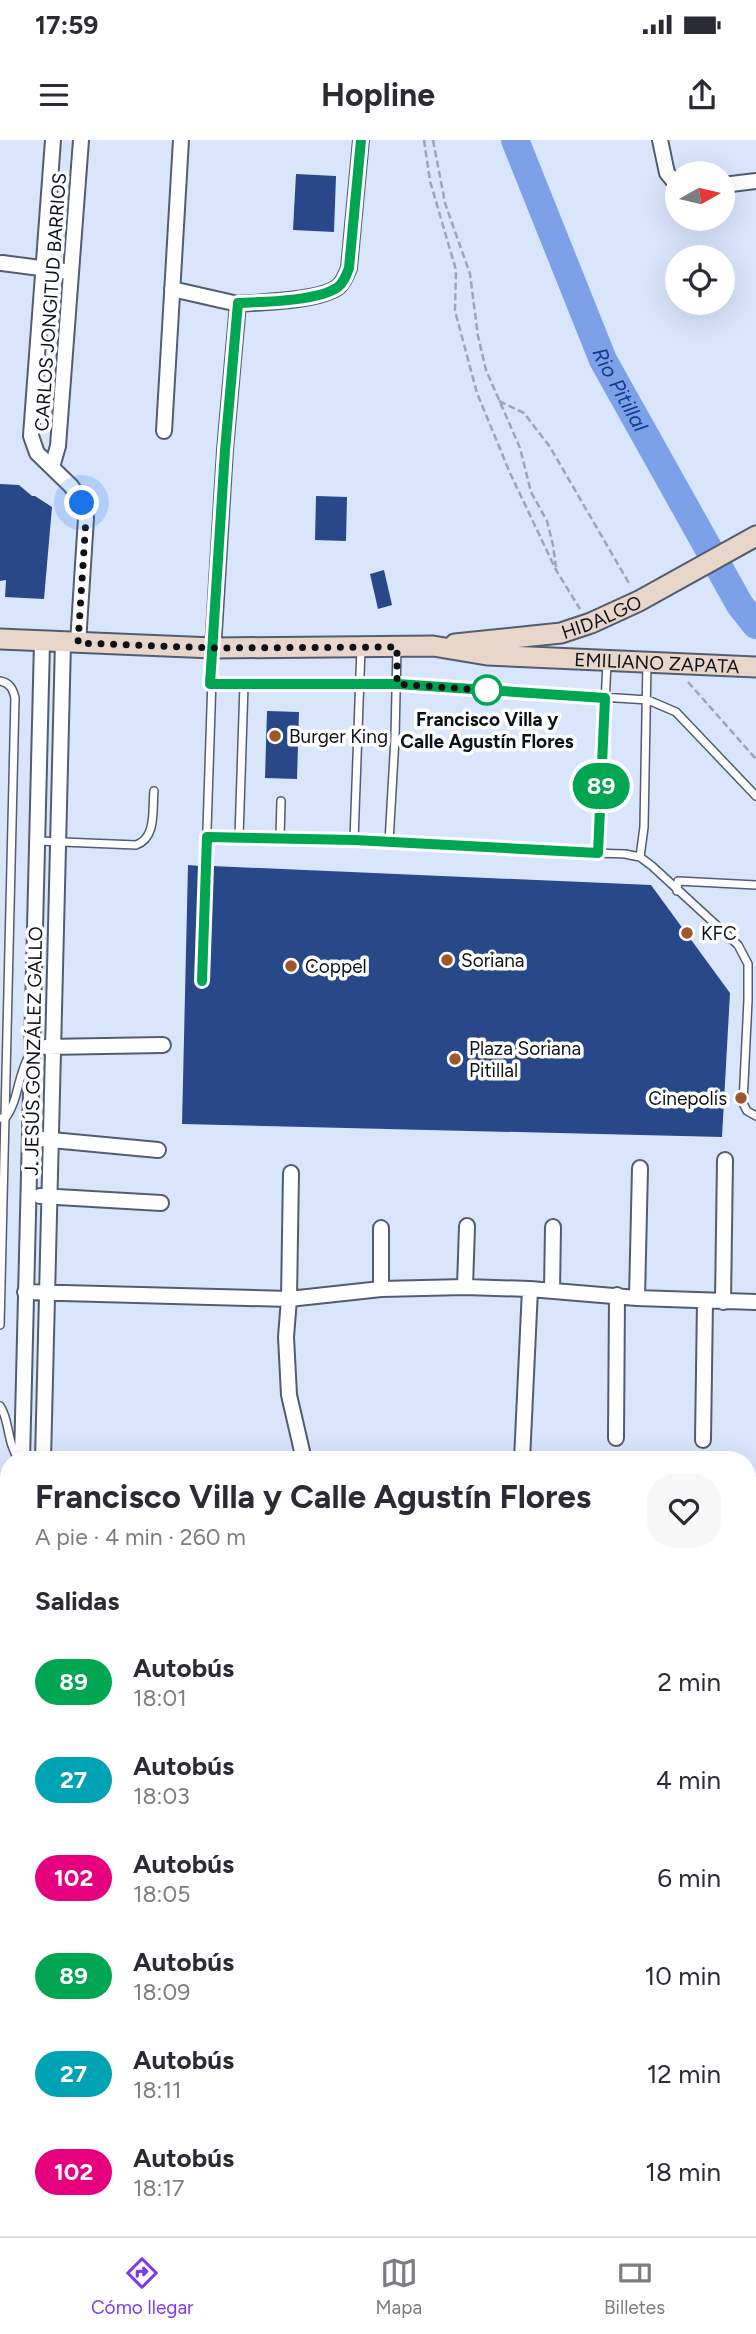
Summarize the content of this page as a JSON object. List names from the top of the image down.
{
  "streets": {
    "street": [
      "CARLOS JONGITUD BARRIOS",
      "HIDALGO",
      "EMILIANO ZAPATA",
      "J. JESÚS GONZÁLEZ GALLO"
    ]
  },
  "crossings": [
    ["CARLOS JONGITUD BARRIOS", "J. JESÚS GONZÁLEZ GALLO"],
    ["HIDALGO", "EMILIANO ZAPATA"]
  ],
  "water": ["Rio Pitillal"],
  "places": [
    "Francisco Villa y Calle Agustín Flores",
    "Burger King",
    "KFC",
    "Soriana",
    "Coppel",
    "Plaza Soriana Pitillal",
    "Cinepolis"
  ],
  "lines": ["bus line 89"],
  "north": "right",
  "page": {
    "status": "17:59",
    "header": "Hopline",
    "on_map": "89",
    "heading": [
      ["Francisco Villa y Calle Agustín Flores", "A pie · 4 min · 260 m"],
      "Salidas"
    ],
    "list": [
      {
        "mark": "89",
        "name": "Autobús",
        "note": "18:01",
        "value": "2 min"
      },
      {
        "mark": "27",
        "name": "Autobús",
        "note": "18:03",
        "value": "4 min"
      },
      {
        "mark": "102",
        "name": "Autobús",
        "note": "18:05",
        "value": "6 min"
      },
      {
        "mark": "89",
        "name": "Autobús",
        "note": "18:09",
        "value": "10 min"
      },
      {
        "mark": "27",
        "name": "Autobús",
        "note": "18:11",
        "value": "12 min"
      },
      {
        "mark": "102",
        "name": "Autobús",
        "note": "18:17",
        "value": "18 min"
      }
    ],
    "tabs": ["Cómo llegar", "Mapa", "Billetes"]
  }
}
